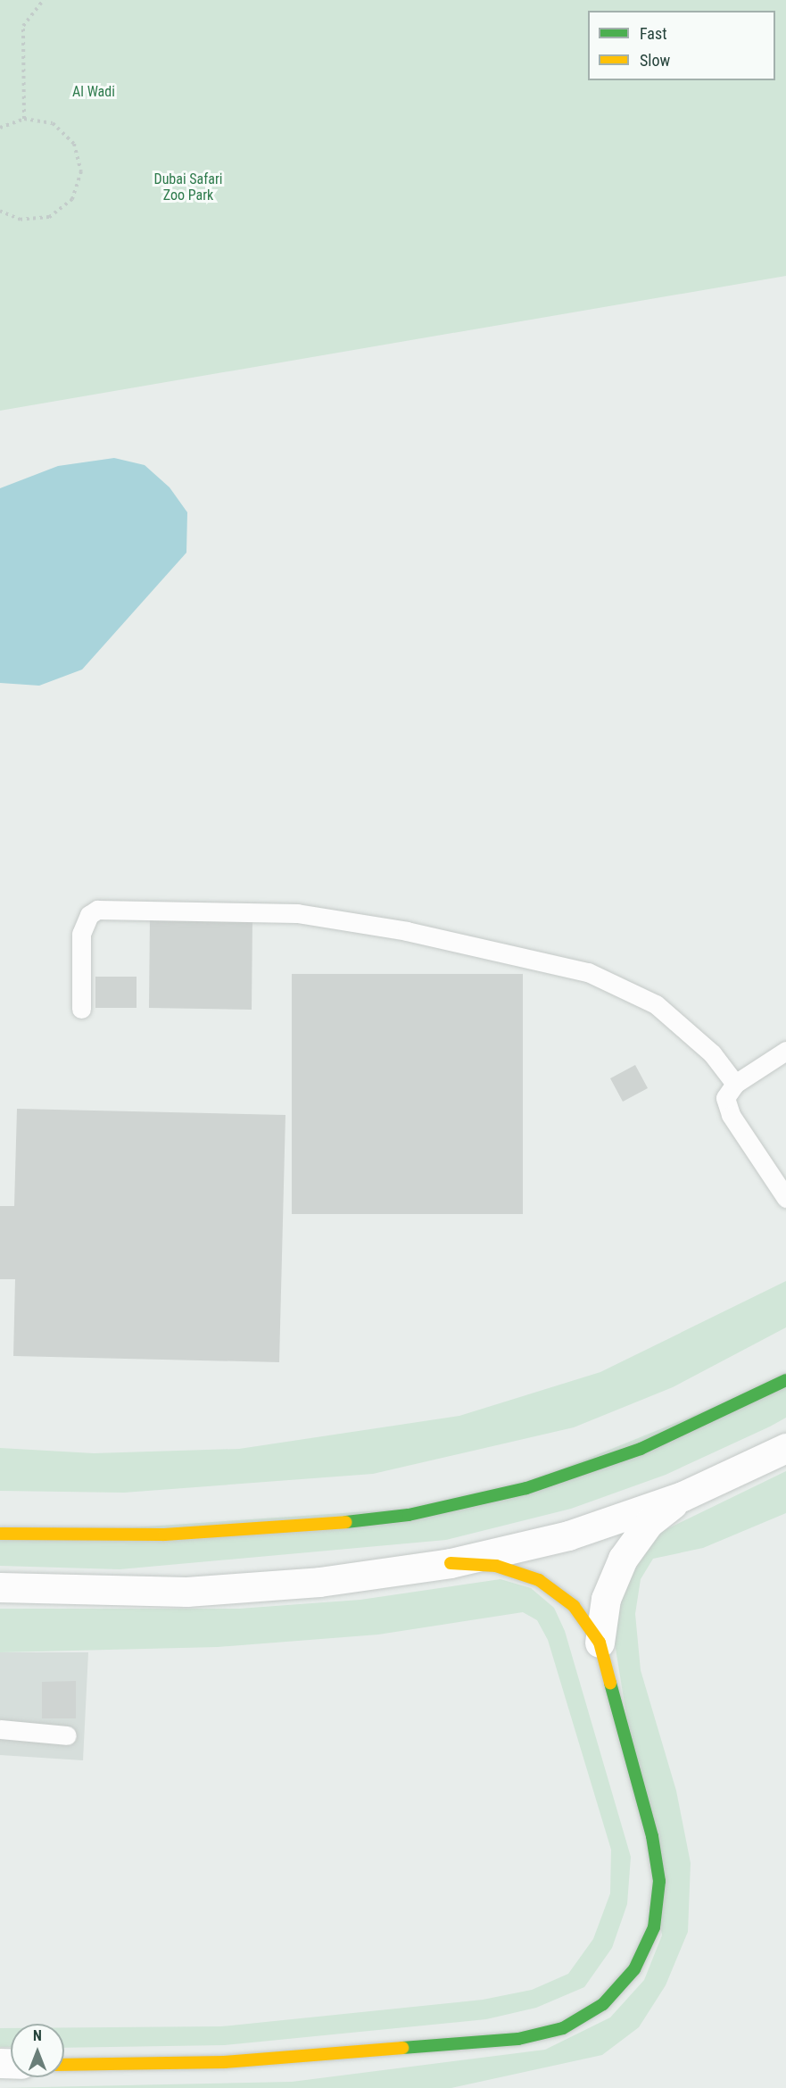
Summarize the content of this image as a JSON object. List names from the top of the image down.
{
  "parks": ["Al Wadi", "Dubai Safari Zoo Park"],
  "legend": ["Fast", "Slow"],
  "north": "top"
}
